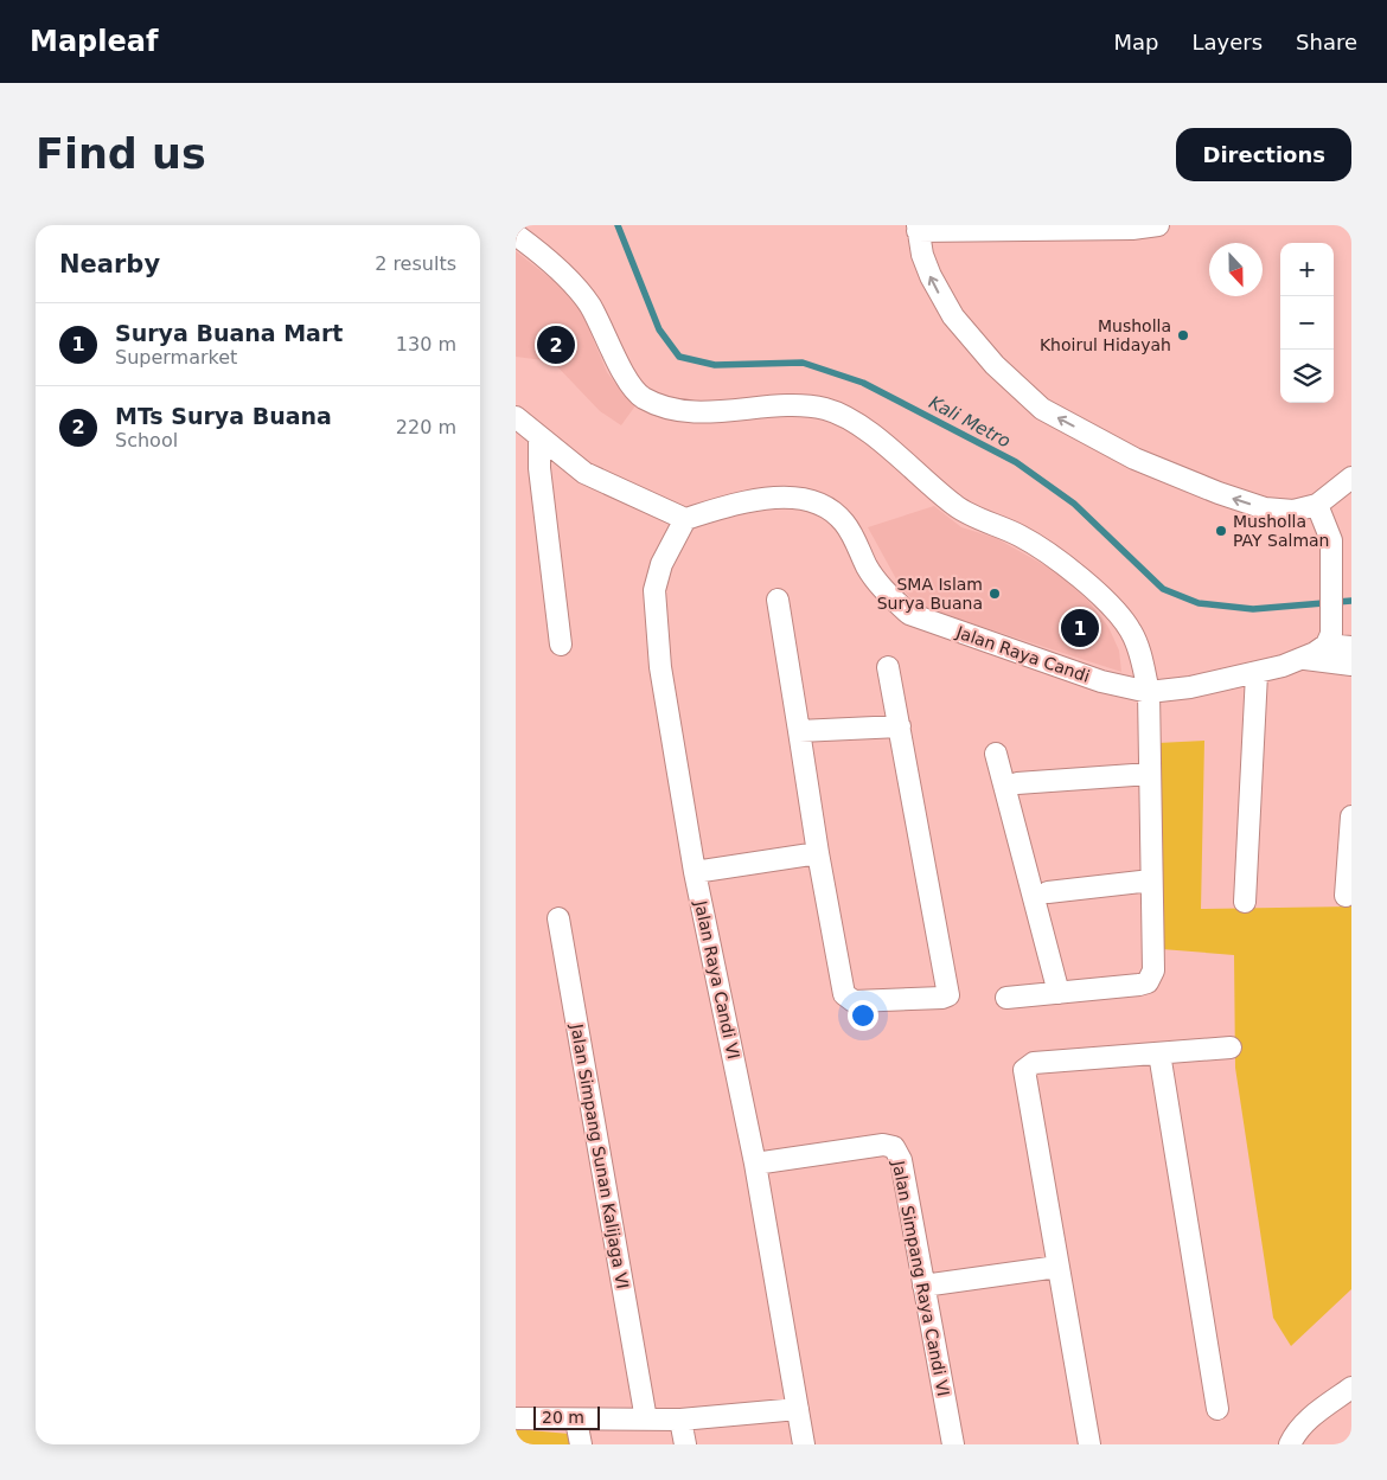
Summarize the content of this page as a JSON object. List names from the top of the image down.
{
  "streets": {
    "street": [
      "Jalan Raya Candi",
      "Jalan Raya Candi VI",
      "Jalan Simpang Sunan Kalijaga VI",
      "Jalan Simpang Raya Candi VI"
    ]
  },
  "crossings": [
    ["Jalan Raya Candi", "Jalan Raya Candi VI"],
    ["Jalan Raya Candi VI", "Jalan Simpang Raya Candi VI"]
  ],
  "water": ["Kali Metro"],
  "places": ["Musholla Khoirul Hidayah", "Musholla PAY Salman", "SMA Islam Surya Buana"],
  "scale_bar": "20 m",
  "north": "bottom",
  "page": {
    "header": "Mapleaf",
    "nav": ["Map", "Layers", "Share"],
    "buttons": "Directions",
    "title": "Find us",
    "heading": ["Nearby", "2 results"],
    "map_buttons": ["+", "−"],
    "list": [
      {
        "mark": "1",
        "name": "Surya Buana Mart",
        "note": "Supermarket",
        "value": "130 m"
      },
      {
        "mark": "2",
        "name": "MTs Surya Buana",
        "note": "School",
        "value": "220 m"
      }
    ],
    "pins": ["2", "1"],
    "scale": "20 m"
  }
}
